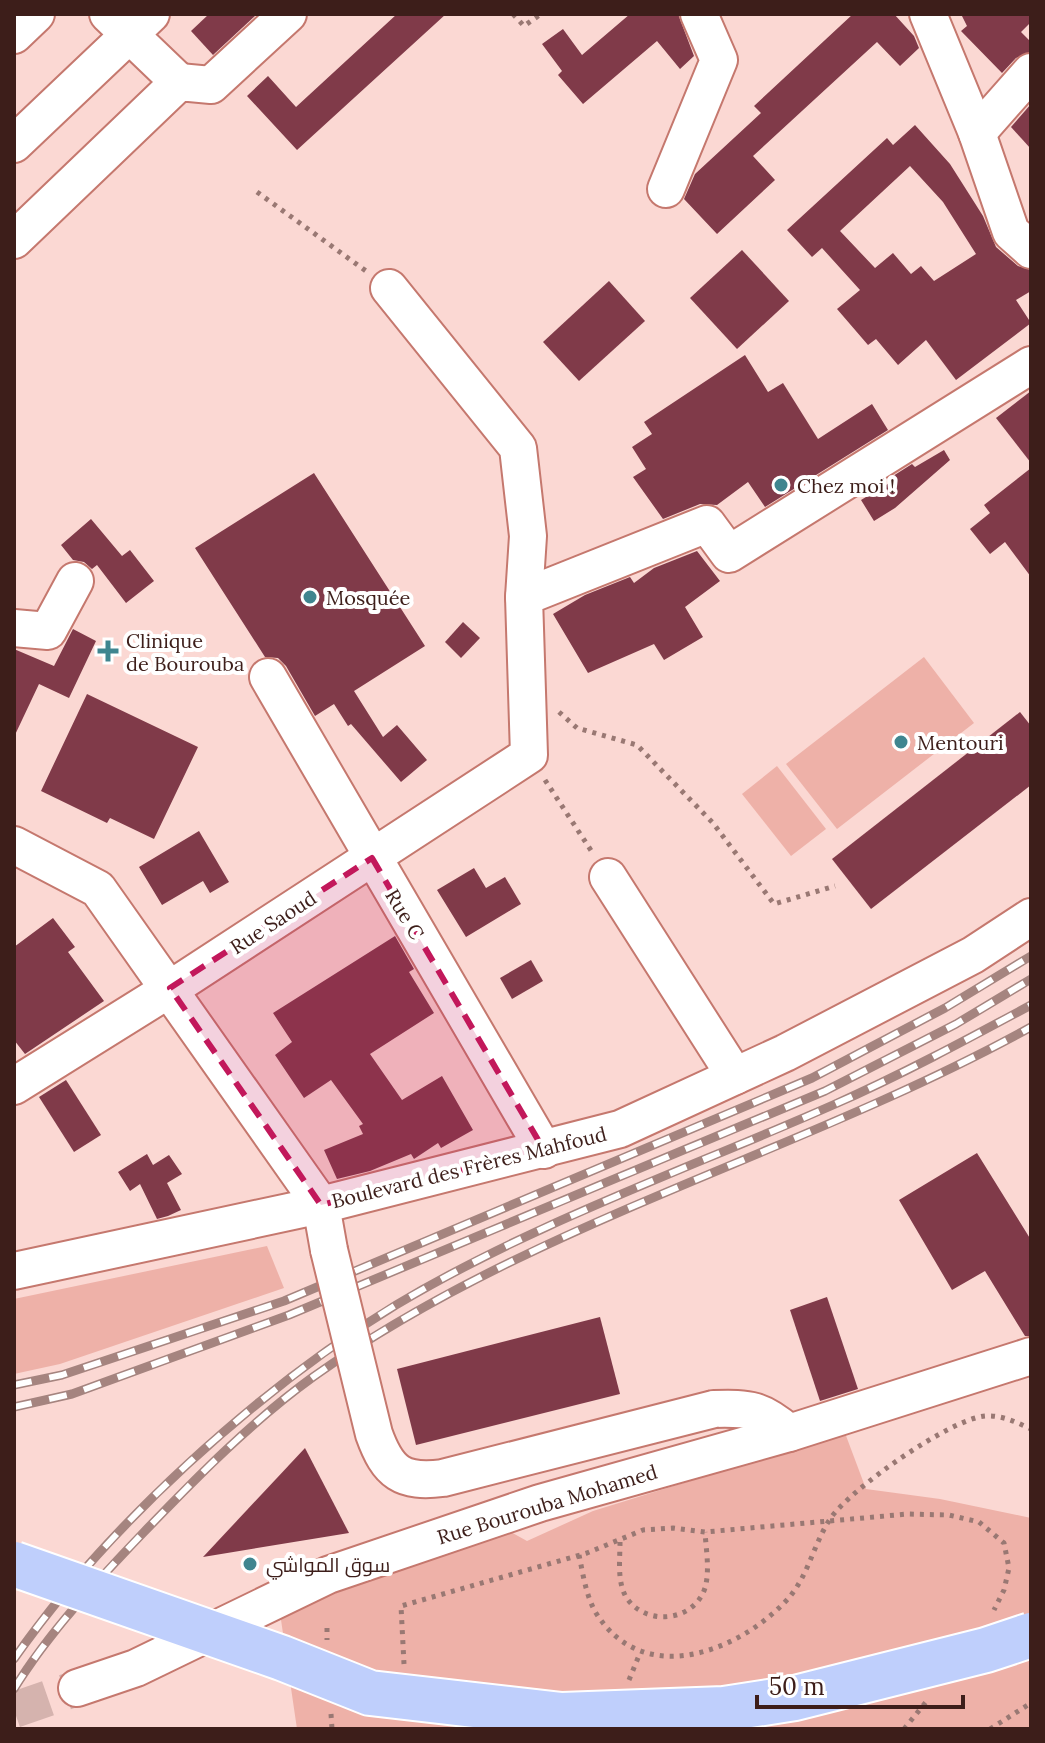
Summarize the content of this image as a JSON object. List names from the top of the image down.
{
  "streets": {
    "street": [
      "Rue C",
      "Rue Saoud",
      "Boulevard des Frères Mahfoud",
      "Rue Bourouba Mohamed"
    ]
  },
  "crossings": [
    ["Rue C", "Rue Saoud"],
    ["Rue C", "Boulevard des Frères Mahfoud"],
    ["Boulevard des Frères Mahfoud", "Rue Bourouba Mohamed"]
  ],
  "places": {
    "other": [
      "Chez moi !",
      "Mosquée",
      "Mentouri",
      "سوق المواشي"
    ],
    "health": ["Clinique de Bourouba"]
  },
  "scale_bar": "50 m"
}
